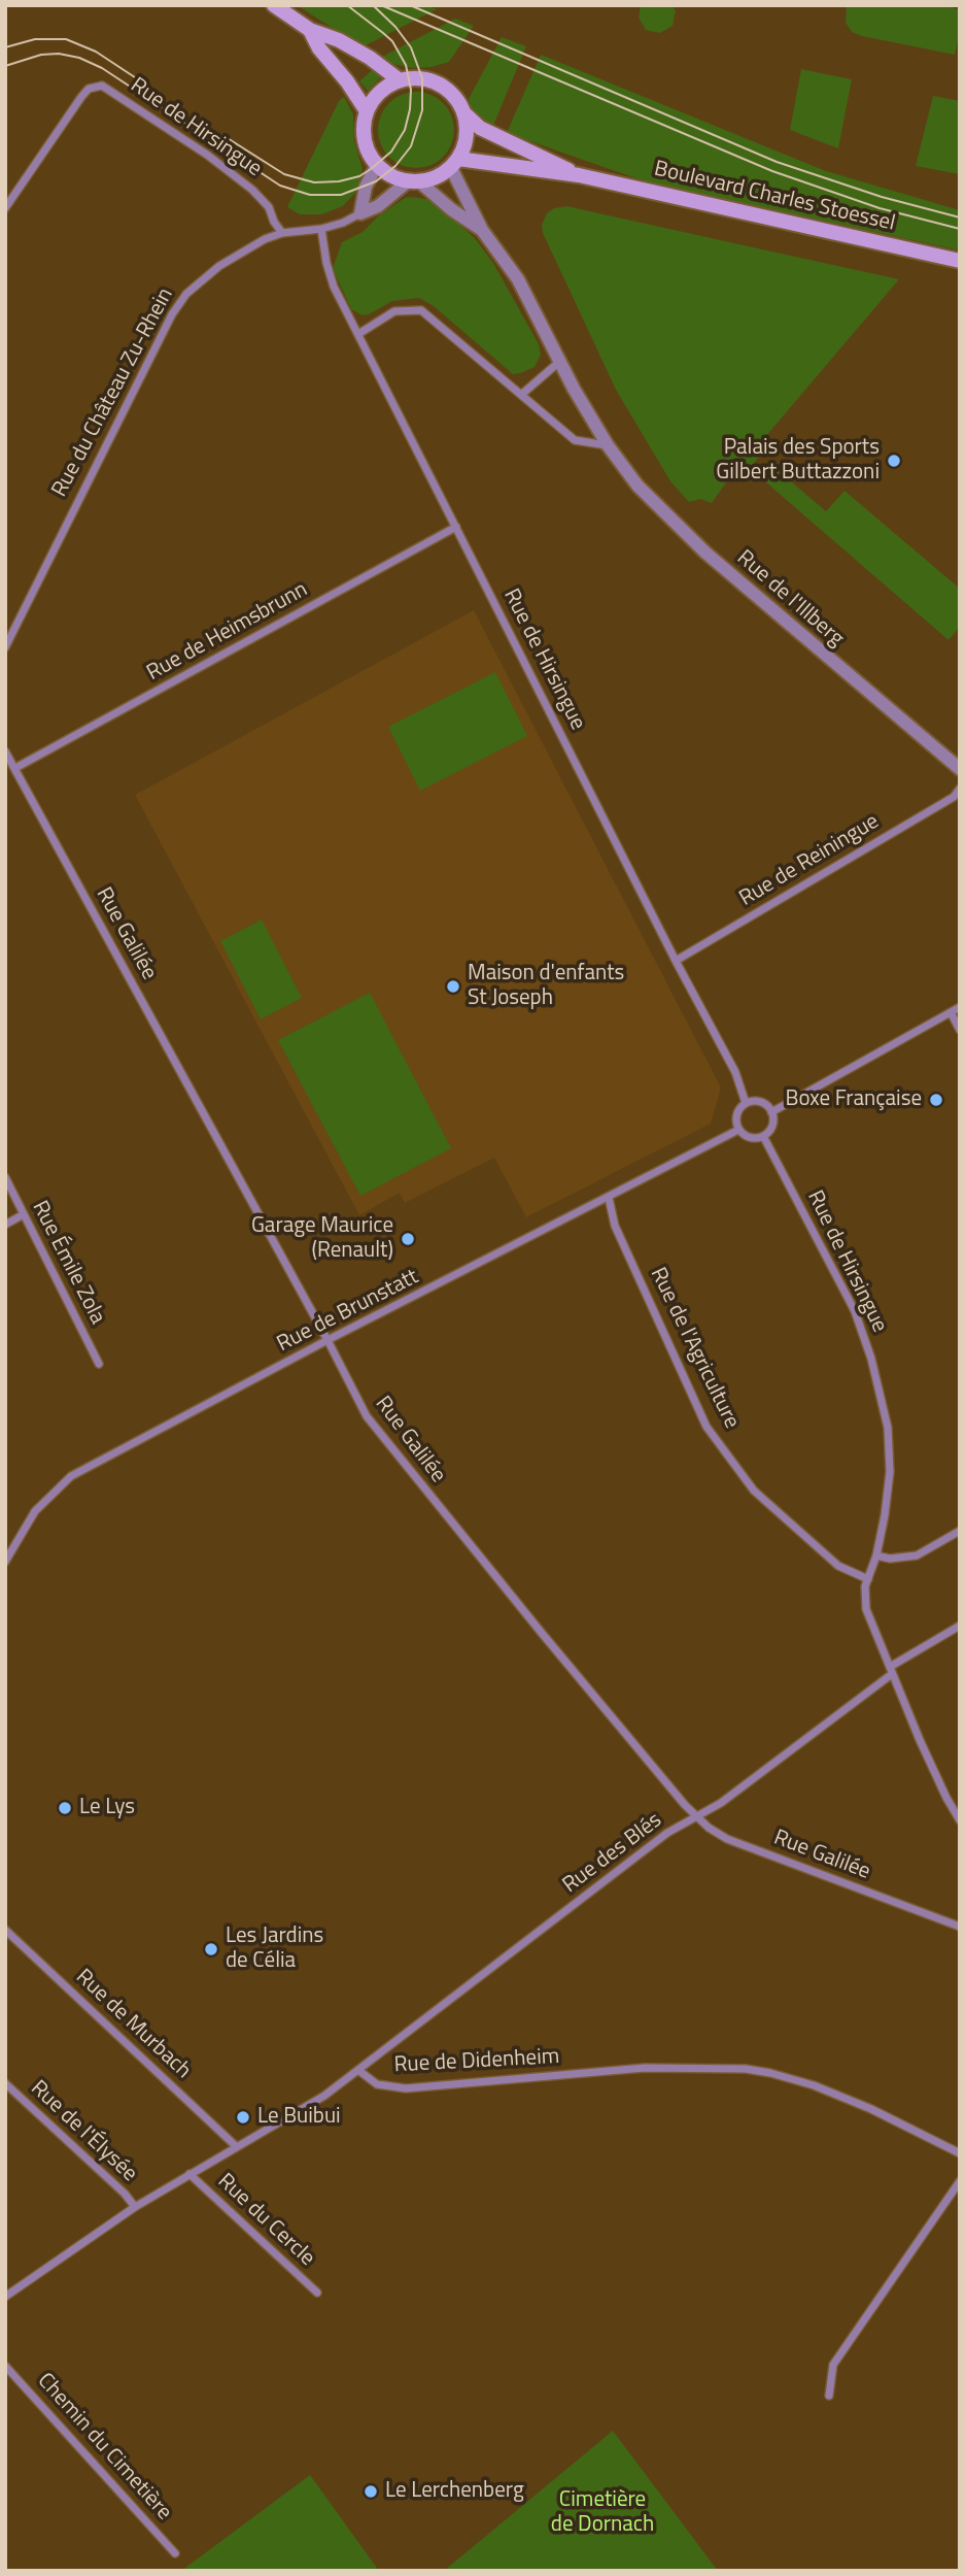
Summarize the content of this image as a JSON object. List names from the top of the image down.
{
  "streets": {
    "main road": ["Boulevard Charles Stoessel"],
    "street": [
      "Rue de Hirsingue",
      "Rue du Château Zu-Rhein",
      "Rue de l'Illberg",
      "Rue de Heimsbrunn",
      "Rue de Reiningue",
      "Rue Galilée",
      "Rue Émile Zola",
      "Rue de Brunstatt",
      "Rue de l'Agriculture",
      "Rue des Blés",
      "Rue de Murbach",
      "Rue de Didenheim",
      "Rue de l'Élysée",
      "Rue du Cercle",
      "Chemin du Cimetière"
    ]
  },
  "crossings": [
    ["Rue de Hirsingue", "Rue du Château Zu-Rhein"],
    ["Rue de Hirsingue", "Rue de Heimsbrunn"],
    ["Rue de Hirsingue", "Rue de Reiningue"],
    ["Rue de Hirsingue", "Rue de Brunstatt"],
    ["Rue de Hirsingue", "Rue de l'Agriculture"],
    ["Boulevard Charles Stoessel", "Rue du Château Zu-Rhein"],
    ["Boulevard Charles Stoessel", "Rue de l'Illberg"],
    ["Rue du Château Zu-Rhein", "Rue de l'Illberg"],
    ["Rue de Heimsbrunn", "Rue Galilée"],
    ["Rue Galilée", "Rue de Brunstatt"],
    ["Rue Galilée", "Rue des Blés"],
    ["Rue de Brunstatt", "Rue de l'Agriculture"],
    ["Rue des Blés", "Rue de Didenheim"]
  ],
  "parks": ["Cimetière de Dornach"],
  "places": [
    "Palais des Sports Gilbert Buttazzoni",
    "Maison d'enfants St Joseph",
    "Boxe Française",
    "Garage Maurice (Renault)",
    "Le Lys",
    "Les Jardins de Célia",
    "Le Buibui",
    "Le Lerchenberg"
  ]
}
